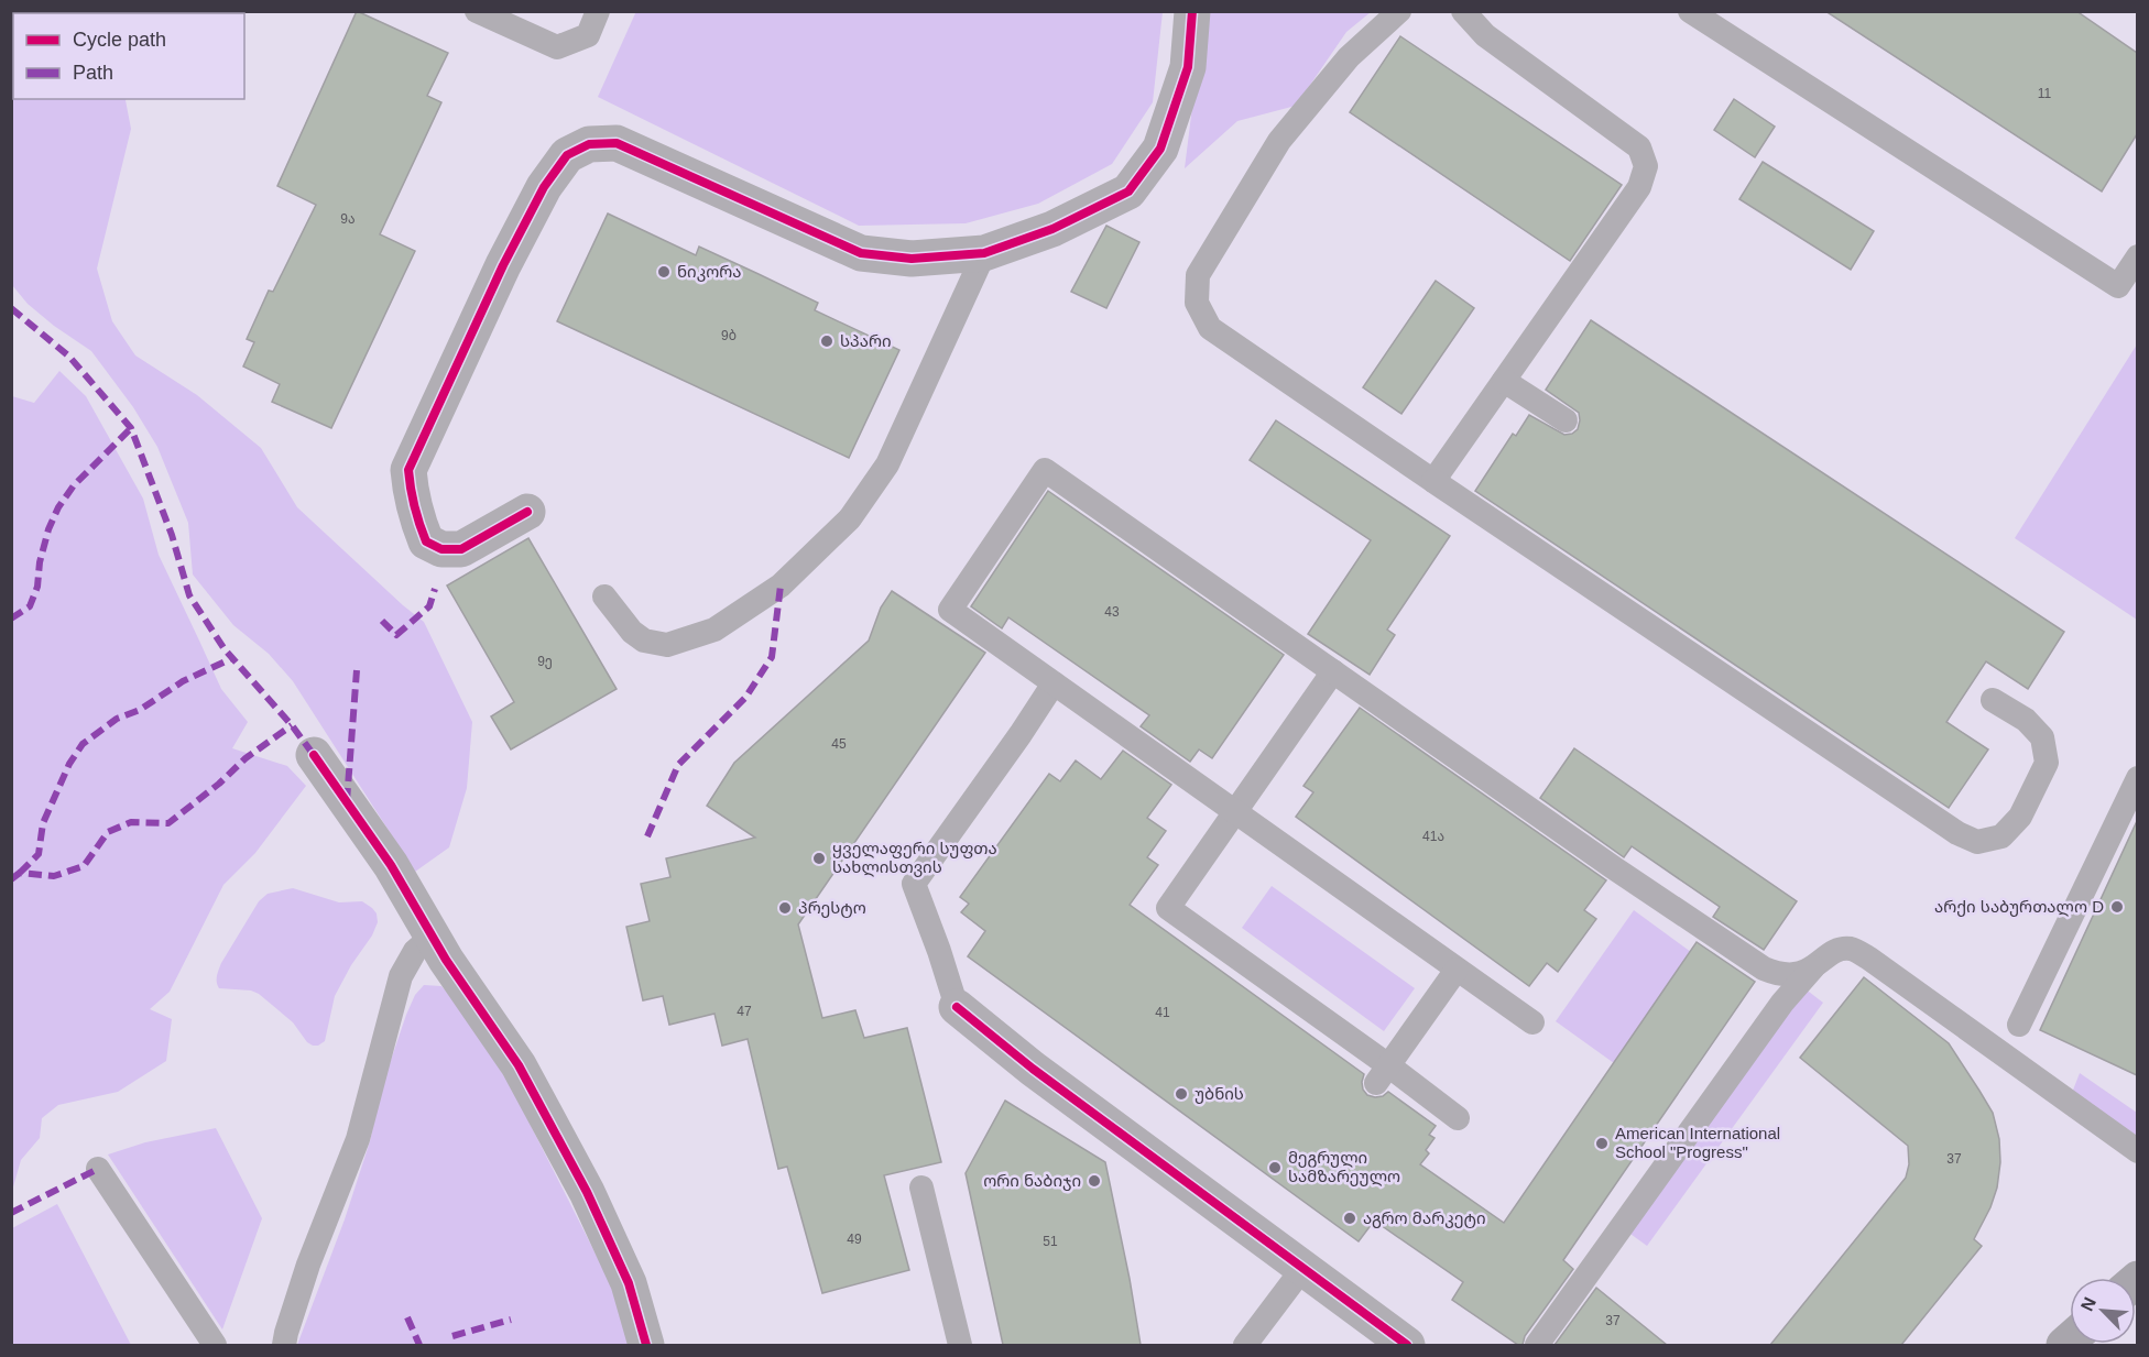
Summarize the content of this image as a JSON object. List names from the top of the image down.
{
  "places": [
    "ნიკორა",
    "სპარი",
    "ყველაფერი სუფთა სახლისთვის",
    "არქი საბურთალო D",
    "პრესტო",
    "უბნის",
    "American International School \"Progress\"",
    "მეგრული სამზარეულო",
    "ორი ნაბიჯი",
    "აგრო მარკეტი"
  ],
  "house_numbers": [
    "11",
    "9ა",
    "9ბ",
    "43",
    "9ე",
    "45",
    "41ა",
    "47",
    "41",
    "37",
    "49",
    "51",
    "37"
  ],
  "legend": ["Cycle path", "Path"],
  "north": "top left"
}
